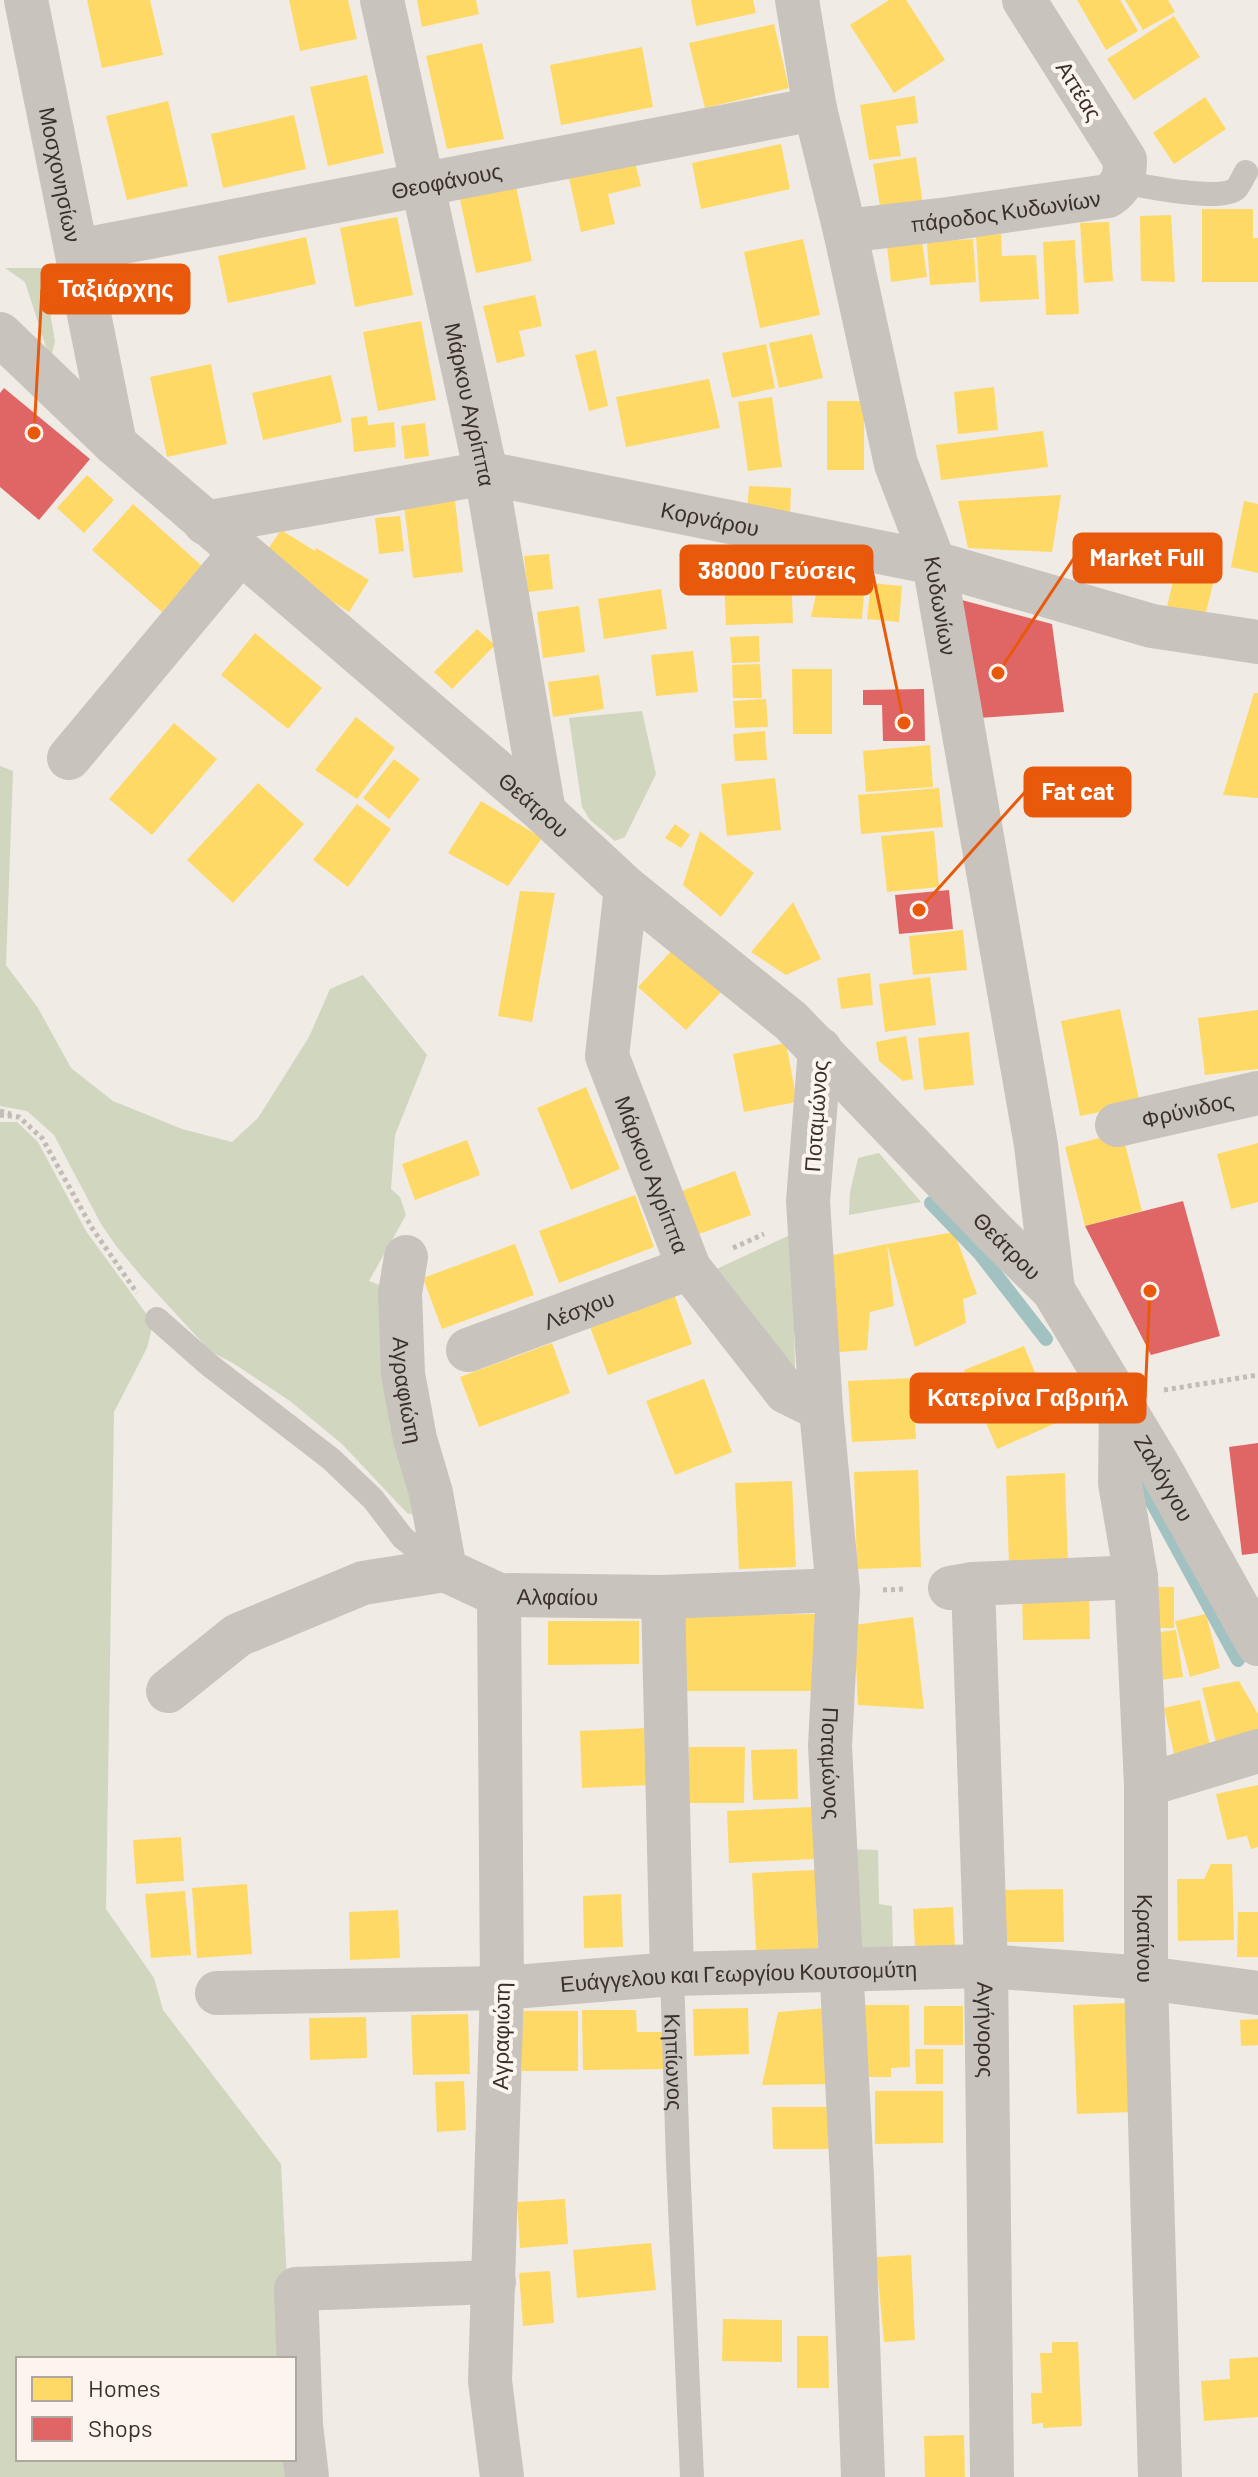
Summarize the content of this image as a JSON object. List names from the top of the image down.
{
  "streets": {
    "street": [
      "Αττέας",
      "Μοσχονησίων",
      "Θεοφάνους",
      "πάροδος Κυδωνίων",
      "Μάρκου Αγρίππα",
      "Κορνάρου",
      "Κυδωνίων",
      "Θεάτρου",
      "Φρύνιδος",
      "Ποταμώνος",
      "Λέσχου",
      "Αγραφιώτη",
      "Ζαλόγγου",
      "Αλφαίου",
      "Κρατίνου",
      "Ευάγγελου και Γεωργίου Κουτσομύτη",
      "Αγήνορος",
      "Κηπίωνος"
    ]
  },
  "crossings": [
    ["Αττέας", "πάροδος Κυδωνίων"],
    ["Μοσχονησίων", "Θεοφάνους"],
    ["Μοσχονησίων", "Θεάτρου"],
    ["Θεοφάνους", "Μάρκου Αγρίππα"],
    ["Θεοφάνους", "Κυδωνίων"],
    ["πάροδος Κυδωνίων", "Κυδωνίων"],
    ["Μάρκου Αγρίππα", "Κορνάρου"],
    ["Μάρκου Αγρίππα", "Θεάτρου"],
    ["Μάρκου Αγρίππα", "Ποταμώνος"],
    ["Μάρκου Αγρίππα", "Λέσχου"],
    ["Κορνάρου", "Κυδωνίων"],
    ["Κορνάρου", "Θεάτρου"],
    ["Κυδωνίων", "Ζαλόγγου"],
    ["Θεάτρου", "Ποταμώνος"],
    ["Θεάτρου", "Ζαλόγγου"],
    ["Ποταμώνος", "Αλφαίου"],
    ["Ποταμώνος", "Ευάγγελου και Γεωργίου Κουτσομύτη"],
    ["Αγραφιώτη", "Αλφαίου"],
    ["Αγραφιώτη", "Ευάγγελου και Γεωργίου Κουτσομύτη"],
    ["Ζαλόγγου", "Κρατίνου"],
    ["Αλφαίου", "Κηπίωνος"],
    ["Κρατίνου", "Ευάγγελου και Γεωργίου Κουτσομύτη"],
    ["Κρατίνου", "Αγήνορος"],
    ["Ευάγγελου και Γεωργίου Κουτσομύτη", "Αγήνορος"],
    ["Ευάγγελου και Γεωργίου Κουτσομύτη", "Κηπίωνος"]
  ],
  "places": [
    "Ταξιάρχης",
    "Market Full",
    "38000 Γεύσεις",
    "Fat cat",
    "Κατερίνα Γαβριήλ"
  ],
  "legend": ["Homes", "Shops"]
}
